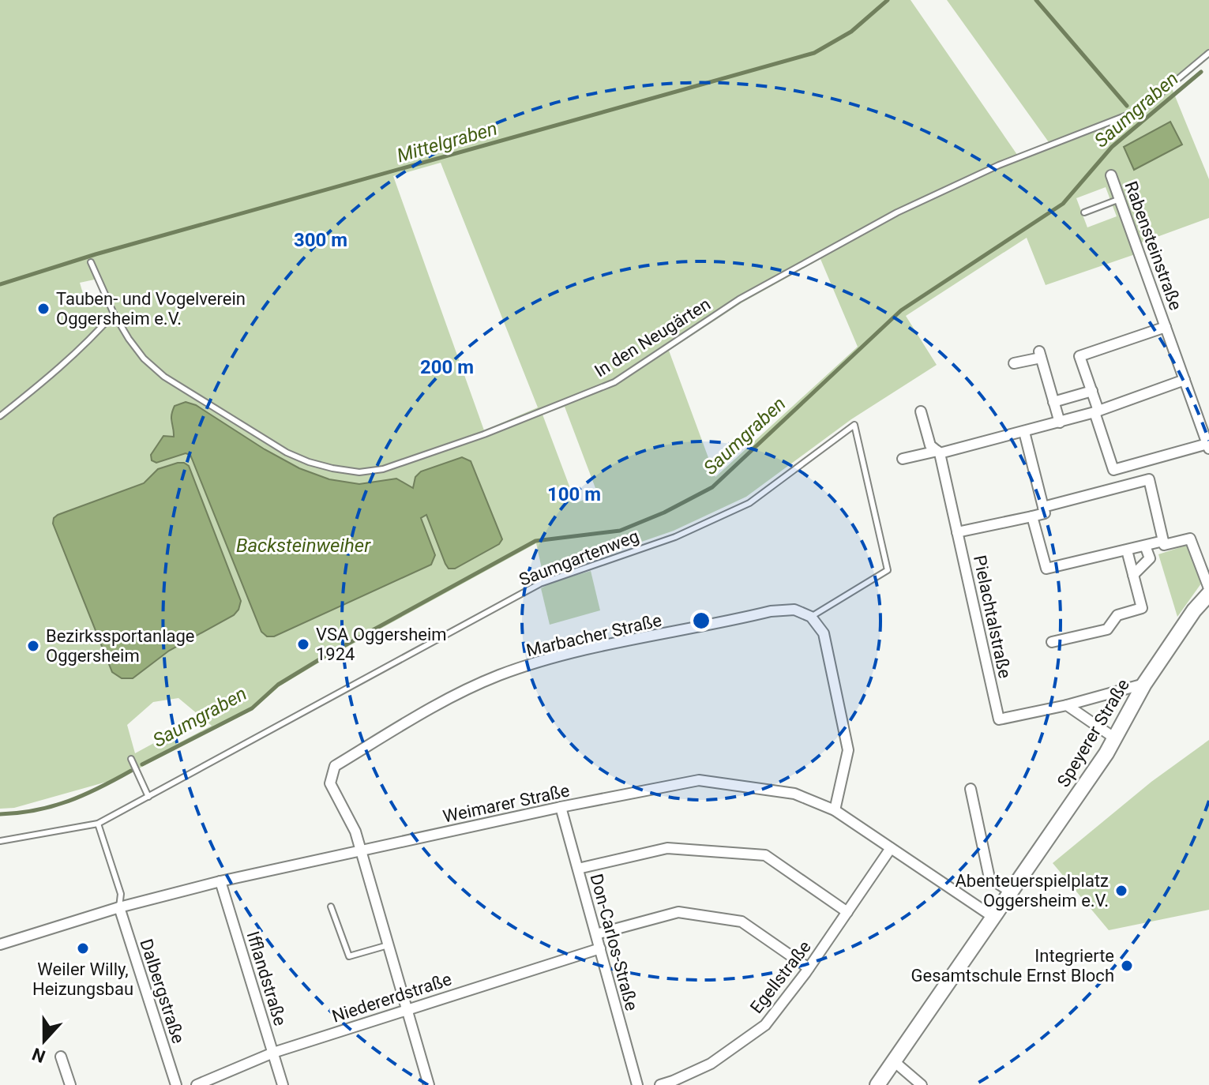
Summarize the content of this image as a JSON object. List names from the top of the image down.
{
  "streets": {
    "street": [
      "Rabensteinstraße",
      "Pielachtalstraße",
      "Marbacher Straße",
      "Speyerer Straße",
      "Weimarer Straße",
      "Don-Carlos-Straße",
      "Egellstraße",
      "Ifflandstraße",
      "Dalbergstraße",
      "Niedererdstraße"
    ],
    "lane": ["In den Neugärten", "Saumgartenweg"]
  },
  "crossings": [
    ["Saumgartenweg", "Marbacher Straße"],
    ["Pielachtalstraße", "Speyerer Straße"],
    ["Marbacher Straße", "Weimarer Straße"],
    ["Marbacher Straße", "Niedererdstraße"],
    ["Speyerer Straße", "Weimarer Straße"],
    ["Weimarer Straße", "Don-Carlos-Straße"],
    ["Weimarer Straße", "Egellstraße"],
    ["Weimarer Straße", "Ifflandstraße"],
    ["Weimarer Straße", "Dalbergstraße"],
    ["Don-Carlos-Straße", "Niedererdstraße"],
    ["Ifflandstraße", "Niedererdstraße"]
  ],
  "water": ["Saumgraben", "Mittelgraben", "Backsteinweiher"],
  "places": [
    "Tauben- und Vogelverein Oggersheim e.V.",
    "VSA Oggersheim 1924",
    "Bezirkssportanlage Oggersheim",
    "Abenteuerspielplatz Oggersheim e.V.",
    "Weiler Willy, Heizungsbau",
    "Integrierte Gesamtschule Ernst Bloch"
  ],
  "north": "bottom",
  "rings": ["300 m", "200 m", "100 m"]
}
